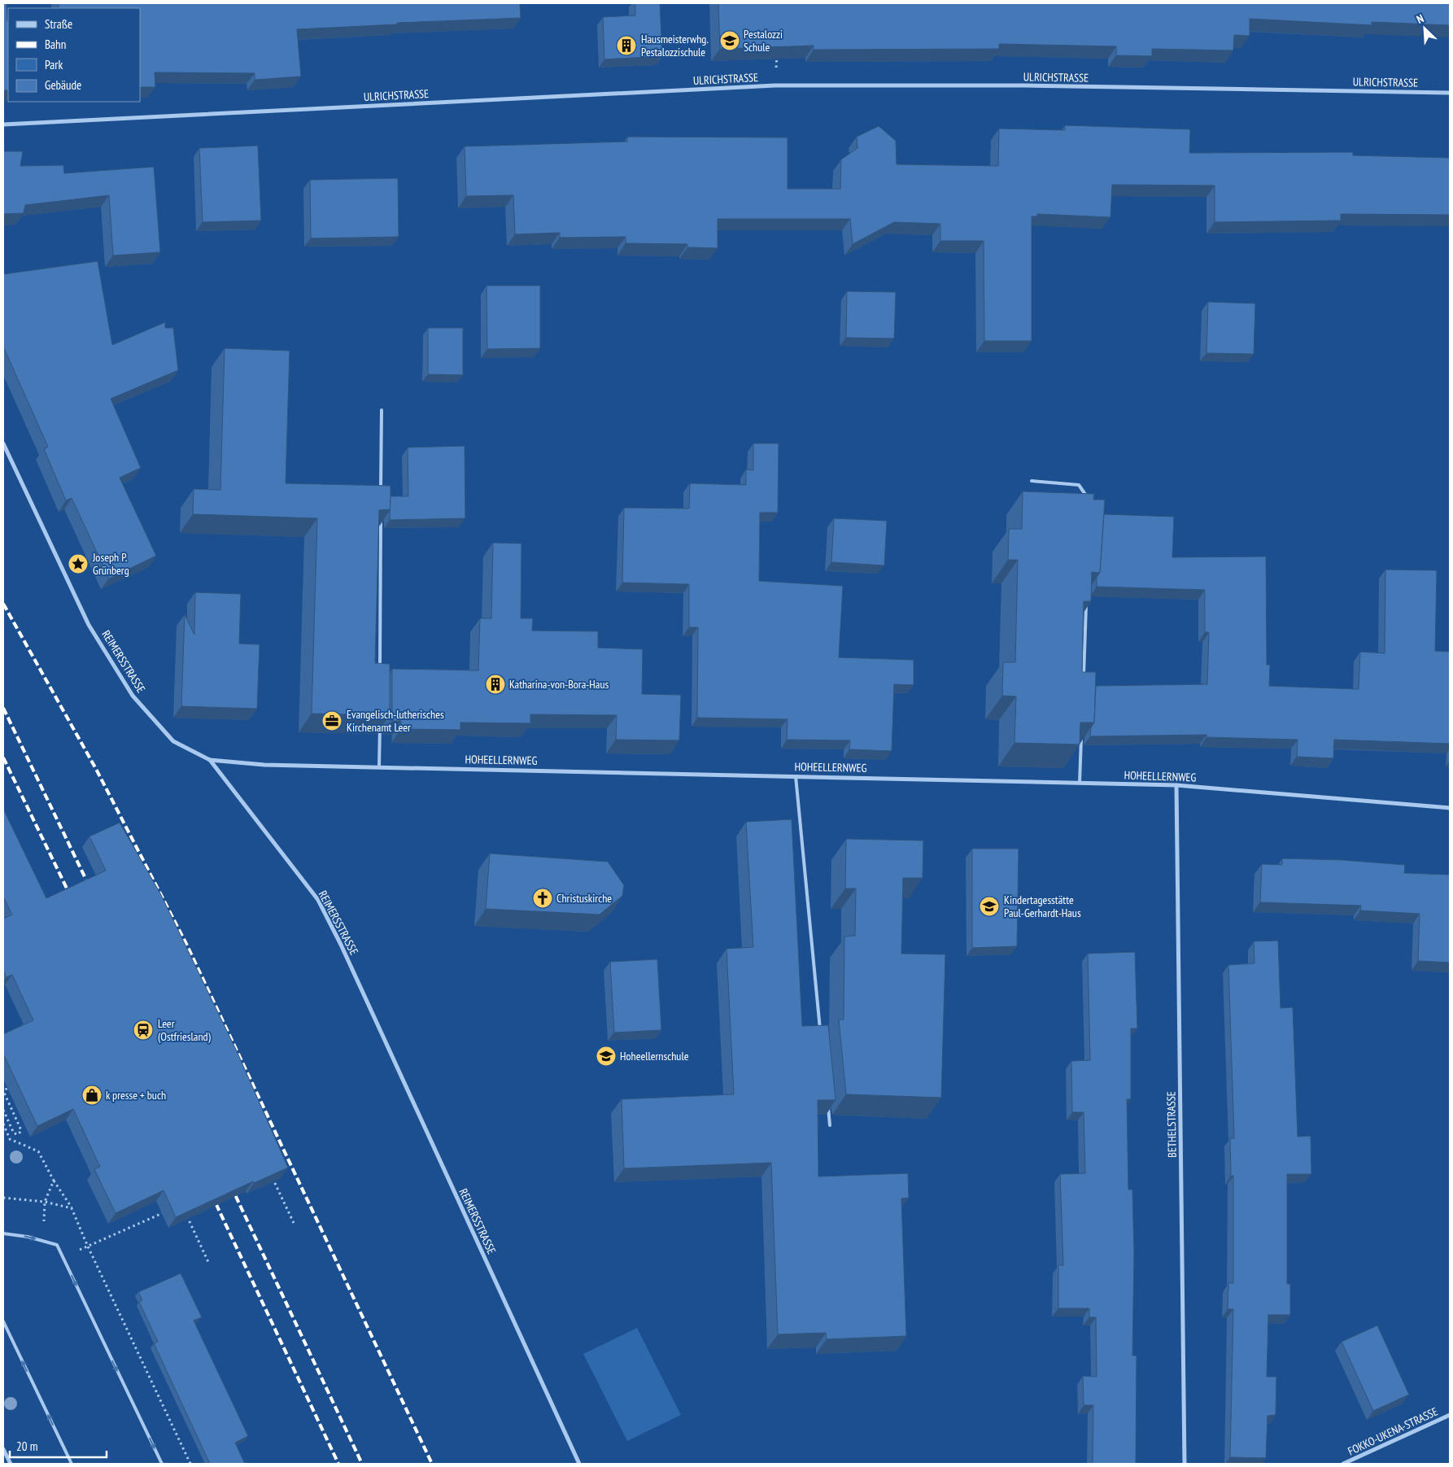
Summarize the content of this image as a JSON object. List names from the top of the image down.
{
  "streets": {
    "street": [
      "ULRICHSTRASSE",
      "REIMERSSTRASSE",
      "HOHEELLERNWEG",
      "BETHELSTRASSE",
      "FOKKO-UKENA-STRASSE"
    ]
  },
  "crossings": [
    ["REIMERSSTRASSE", "HOHEELLERNWEG"],
    ["HOHEELLERNWEG", "BETHELSTRASSE"]
  ],
  "places": {
    "school or university": ["Pestalozzi Schule", "Kindertagesstätte Paul-Gerhardt-Haus", "Hoheellernschule"],
    "building": ["Hausmeisterwhg. Pestalozzischule", "Katharina-von-Bora-Haus"],
    "place": ["Joseph P. Grünberg"],
    "office": ["Evangelisch-lutherisches Kirchenamt Leer"],
    "church": ["Christuskirche"],
    "station": ["Leer (Ostfriesland)"],
    "shop": ["k presse + buch"]
  },
  "legend": [
    "Straße",
    "Bahn",
    "Park",
    "Gebäude"
  ],
  "scale_bar": "20 m",
  "north": "top left"
}
